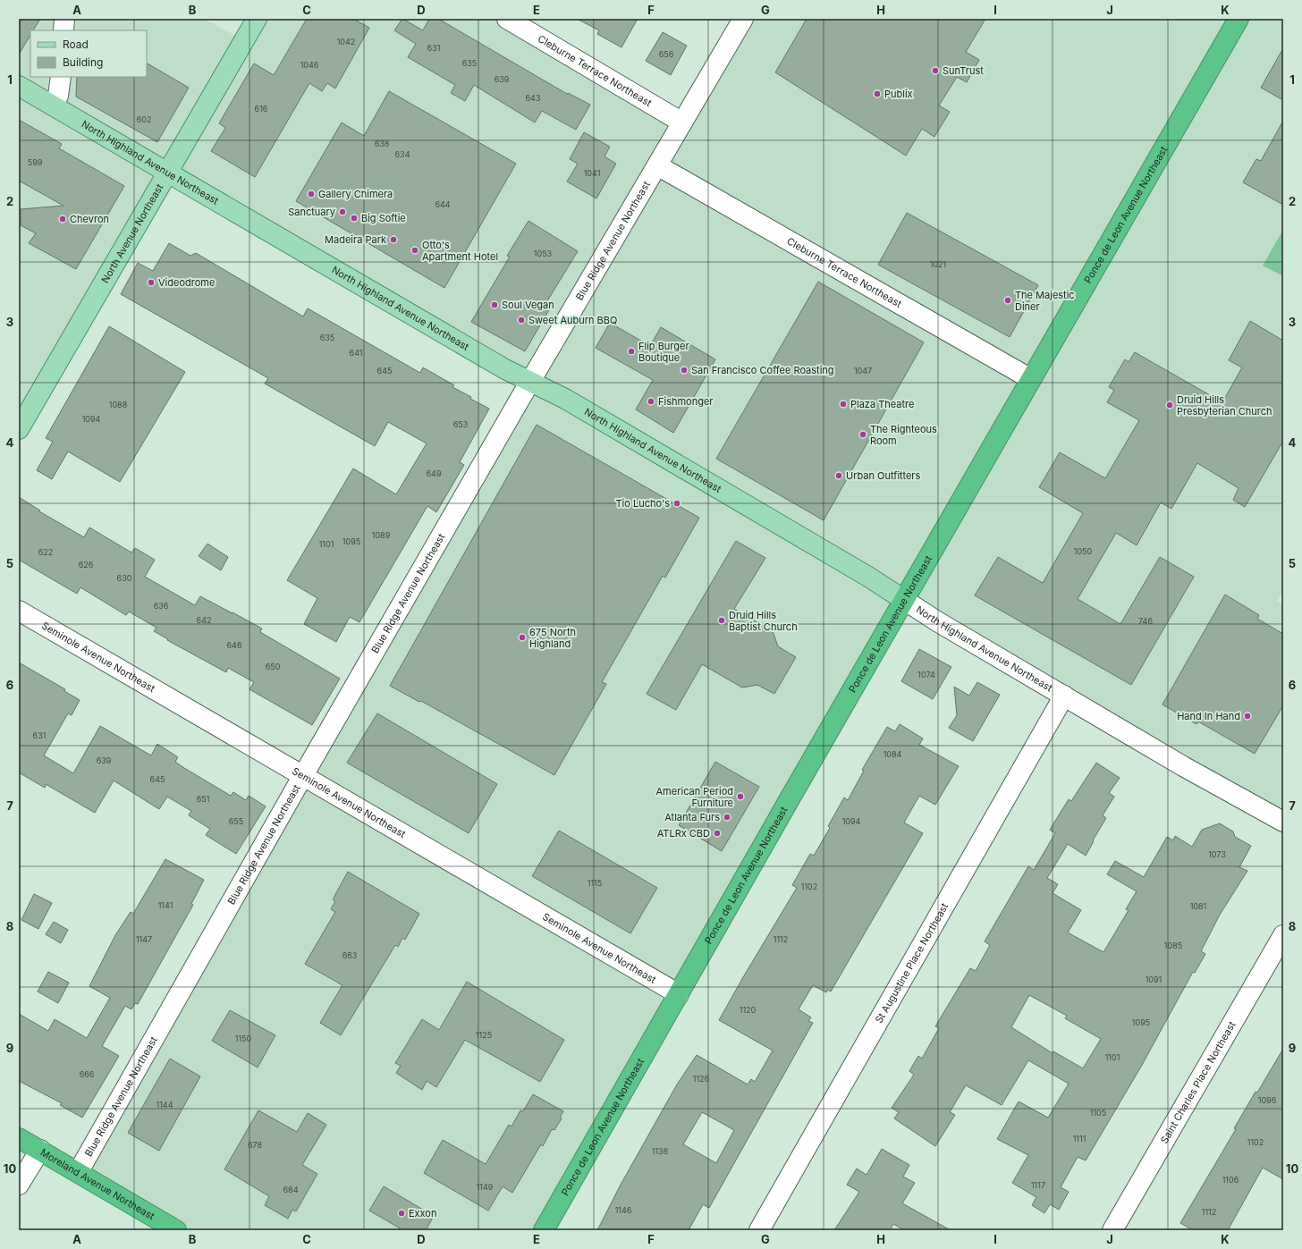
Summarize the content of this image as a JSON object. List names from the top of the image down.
{
  "streets": {
    "highway": ["Ponce de Leon Avenue Northeast", "Moreland Avenue Northeast"],
    "main road": ["North Highland Avenue Northeast", "North Avenue Northeast"],
    "street": [
      "Cleburne Terrace Northeast",
      "Blue Ridge Avenue Northeast",
      "Seminole Avenue Northeast",
      "St Augustine Place Northeast",
      "Saint Charles Place Northeast"
    ]
  },
  "crossings": [
    ["Cleburne Terrace Northeast", "Ponce de Leon Avenue Northeast"],
    ["Cleburne Terrace Northeast", "Blue Ridge Avenue Northeast"],
    ["North Highland Avenue Northeast", "Ponce de Leon Avenue Northeast"],
    ["North Highland Avenue Northeast", "North Avenue Northeast"],
    ["North Highland Avenue Northeast", "Blue Ridge Avenue Northeast"],
    ["North Highland Avenue Northeast", "St Augustine Place Northeast"],
    ["Ponce de Leon Avenue Northeast", "Seminole Avenue Northeast"],
    ["Blue Ridge Avenue Northeast", "Seminole Avenue Northeast"],
    ["Blue Ridge Avenue Northeast", "Moreland Avenue Northeast"]
  ],
  "places": [
    "SunTrust",
    "Publix",
    "Gallery Chimera",
    "Sanctuary",
    "Big Softie",
    "Chevron",
    "Madeira Park",
    "Otto's Apartment Hotel",
    "Videodrome",
    "The Majestic Diner",
    "Soul Vegan",
    "Sweet Auburn BBQ",
    "Flip Burger Boutique",
    "San Francisco Coffee Roasting",
    "Fishmonger",
    "Plaza Theatre",
    "Druid Hills Presbyterian Church",
    "The Righteous Room",
    "Urban Outfitters",
    "Tio Lucho's",
    "Druid Hills Baptist Church",
    "675 North Highland",
    "Hand In Hand",
    "American Period Furniture",
    "Atlanta Furs",
    "ATLRx CBD",
    "Exxon"
  ],
  "house_numbers": [
    "1042",
    "631",
    "656",
    "635",
    "1046",
    "639",
    "643",
    "616",
    "602",
    "638",
    "634",
    "599",
    "1041",
    "644",
    "1053",
    "1021",
    "635",
    "641",
    "645",
    "1047",
    "1088",
    "1094",
    "653",
    "649",
    "1089",
    "1095",
    "1101",
    "1050",
    "622",
    "626",
    "630",
    "636",
    "642",
    "746",
    "646",
    "650",
    "1074",
    "631",
    "1084",
    "639",
    "645",
    "651",
    "655",
    "1094",
    "1073",
    "1115",
    "1102",
    "1141",
    "1081",
    "1147",
    "1112",
    "1085",
    "663",
    "1091",
    "1120",
    "1095",
    "1125",
    "1150",
    "1101",
    "666",
    "1126",
    "1096",
    "1144",
    "1105",
    "1111",
    "1102",
    "678",
    "1136",
    "1106",
    "1117",
    "1149",
    "684",
    "1146",
    "1112"
  ],
  "legend": ["Road", "Building"],
  "grid": {
    "columns": [
      "A",
      "B",
      "C",
      "D",
      "E",
      "F",
      "G",
      "H",
      "I",
      "J",
      "K"
    ],
    "rows": [
      "1",
      "2",
      "3",
      "4",
      "5",
      "6",
      "7",
      "8",
      "9",
      "10"
    ]
  }
}
